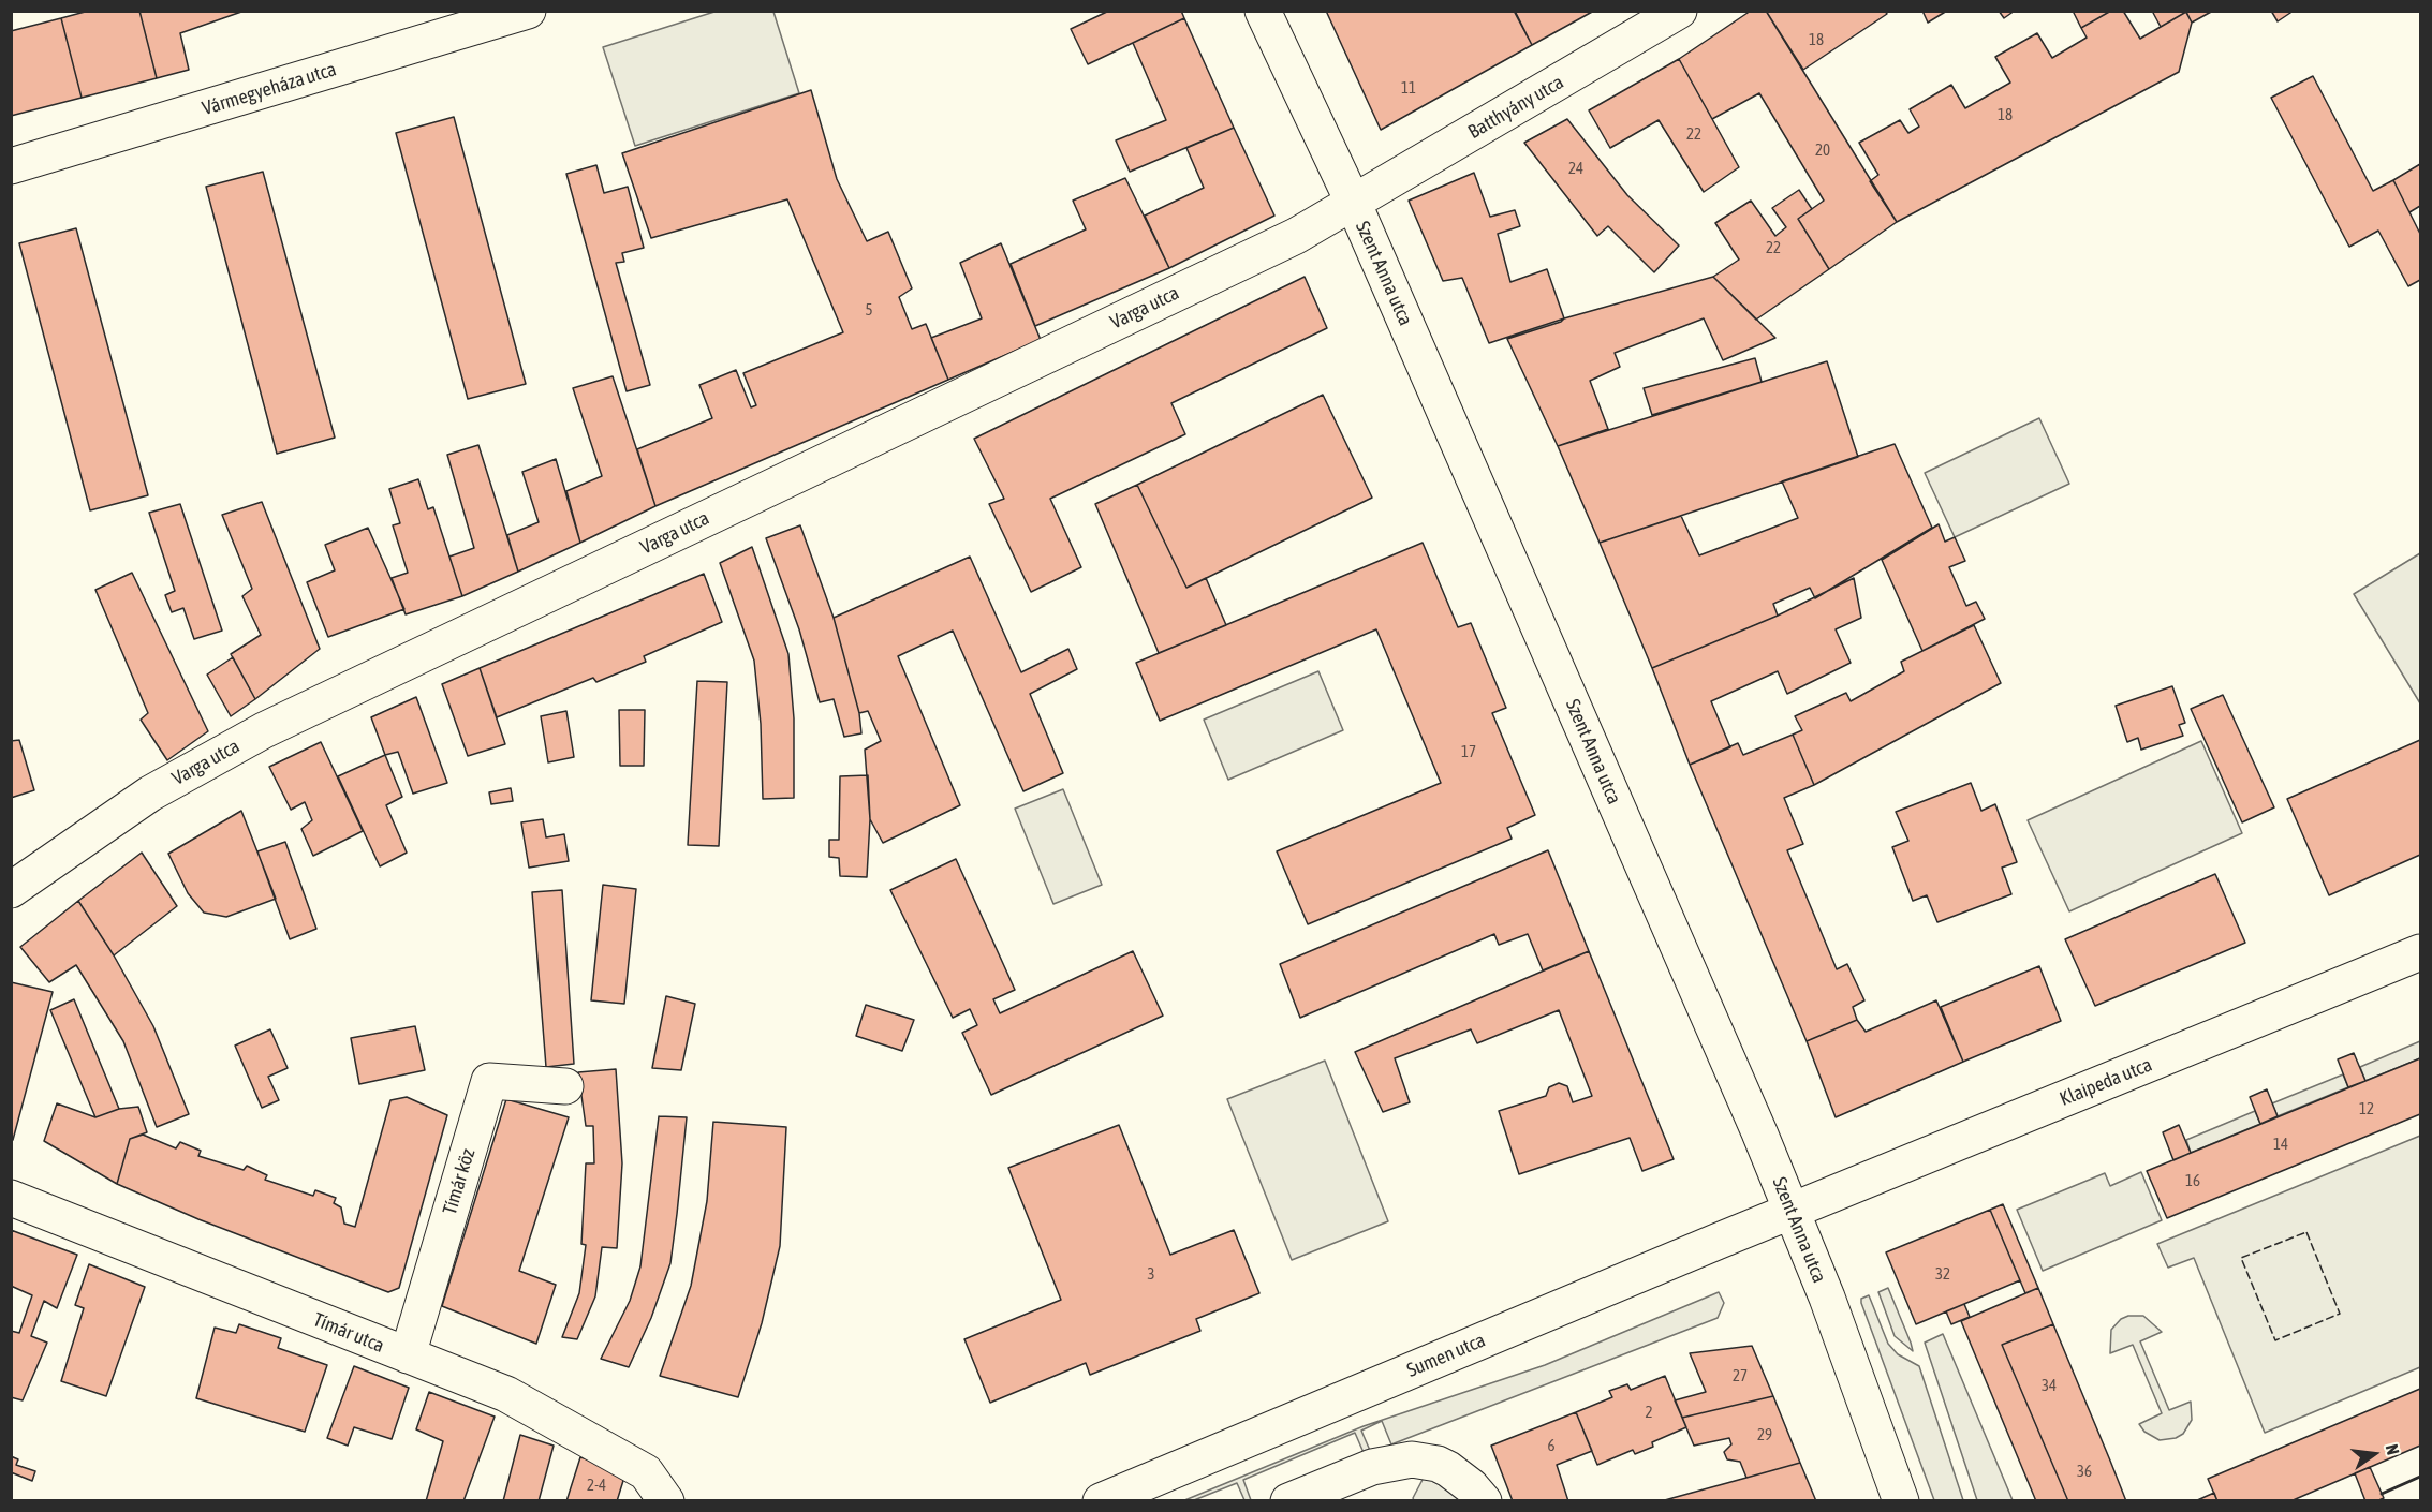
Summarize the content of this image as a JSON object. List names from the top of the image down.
{
  "streets": {
    "street": [
      "Vármegyeháza utca",
      "Batthyány utca",
      "Szent Anna utca",
      "Varga utca",
      "Klaipeda utca",
      "Tímár köz",
      "Tímár utca",
      "Sumen utca"
    ]
  },
  "crossings": [
    ["Batthyány utca", "Szent Anna utca"],
    ["Batthyány utca", "Varga utca"],
    ["Szent Anna utca", "Varga utca"],
    ["Szent Anna utca", "Klaipeda utca"],
    ["Szent Anna utca", "Sumen utca"],
    ["Klaipeda utca", "Sumen utca"],
    ["Tímár köz", "Tímár utca"]
  ],
  "house_numbers": [
    "18",
    "11",
    "18",
    "22",
    "20",
    "24",
    "22",
    "5",
    "17",
    "12",
    "14",
    "16",
    "3",
    "32",
    "27",
    "34",
    "2",
    "29",
    "6",
    "36",
    "2-4"
  ],
  "north": "right"
}
